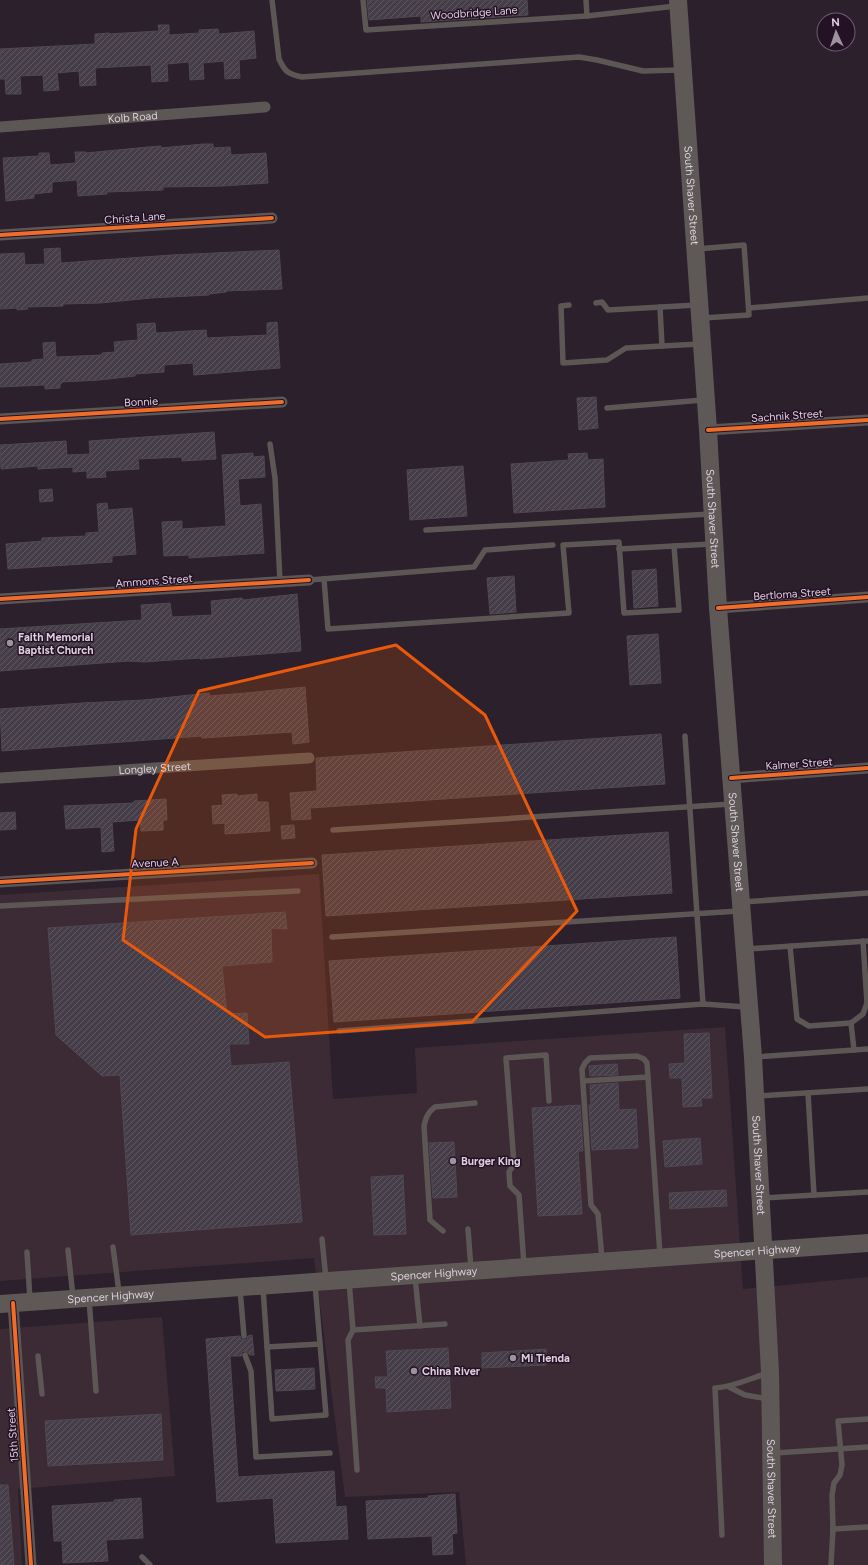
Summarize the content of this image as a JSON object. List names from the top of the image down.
{
  "streets": {
    "main road": ["South Shaver Street", "Spencer Highway"],
    "street": [
      "Kolb Road",
      "Christa Lane",
      "Bonnie",
      "Sachnik Street",
      "Ammons Street",
      "Bertloma Street",
      "Kalmer Street",
      "Longley Street",
      "Avenue A",
      "15th Street"
    ],
    "lane": ["Woodbridge Lane"]
  },
  "crossings": [
    ["Woodbridge Lane", "South Shaver Street"],
    ["South Shaver Street", "Sachnik Street"],
    ["South Shaver Street", "Bertloma Street"],
    ["South Shaver Street", "Kalmer Street"],
    ["South Shaver Street", "Spencer Highway"],
    ["Spencer Highway", "15th Street"]
  ],
  "places": [
    "Faith Memorial Baptist Church",
    "Burger King",
    "Mi Tienda",
    "China River"
  ],
  "north": "top"
}
